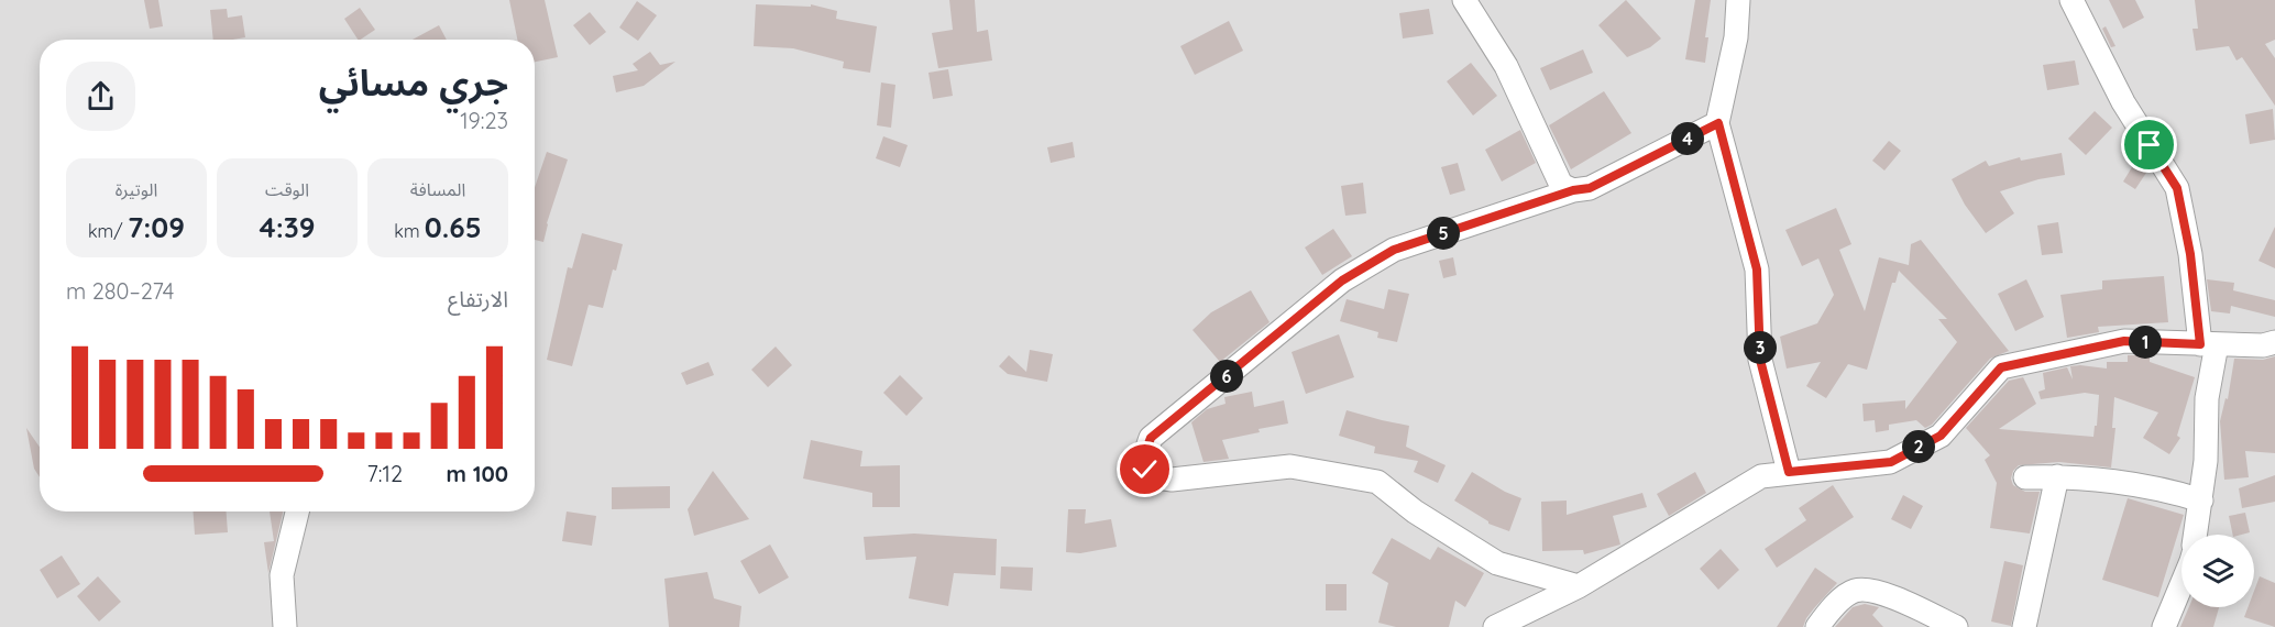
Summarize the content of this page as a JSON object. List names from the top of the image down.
{
  "page": {
    "heading": ["جري مسائي", "19:23"],
    "pins": [
      "4",
      "5",
      "1",
      "3",
      "6",
      "2"
    ],
    "stats": [
      ["المسافة", "0.65 km"],
      ["الوقت", "4:39"],
      ["الوتيرة", "7:09 /km"]
    ],
    "chart": ["الارتفاع", "274–280 m"],
    "list": [
      {
        "name": "100 m",
        "note": "7:12"
      }
    ]
  }
}
